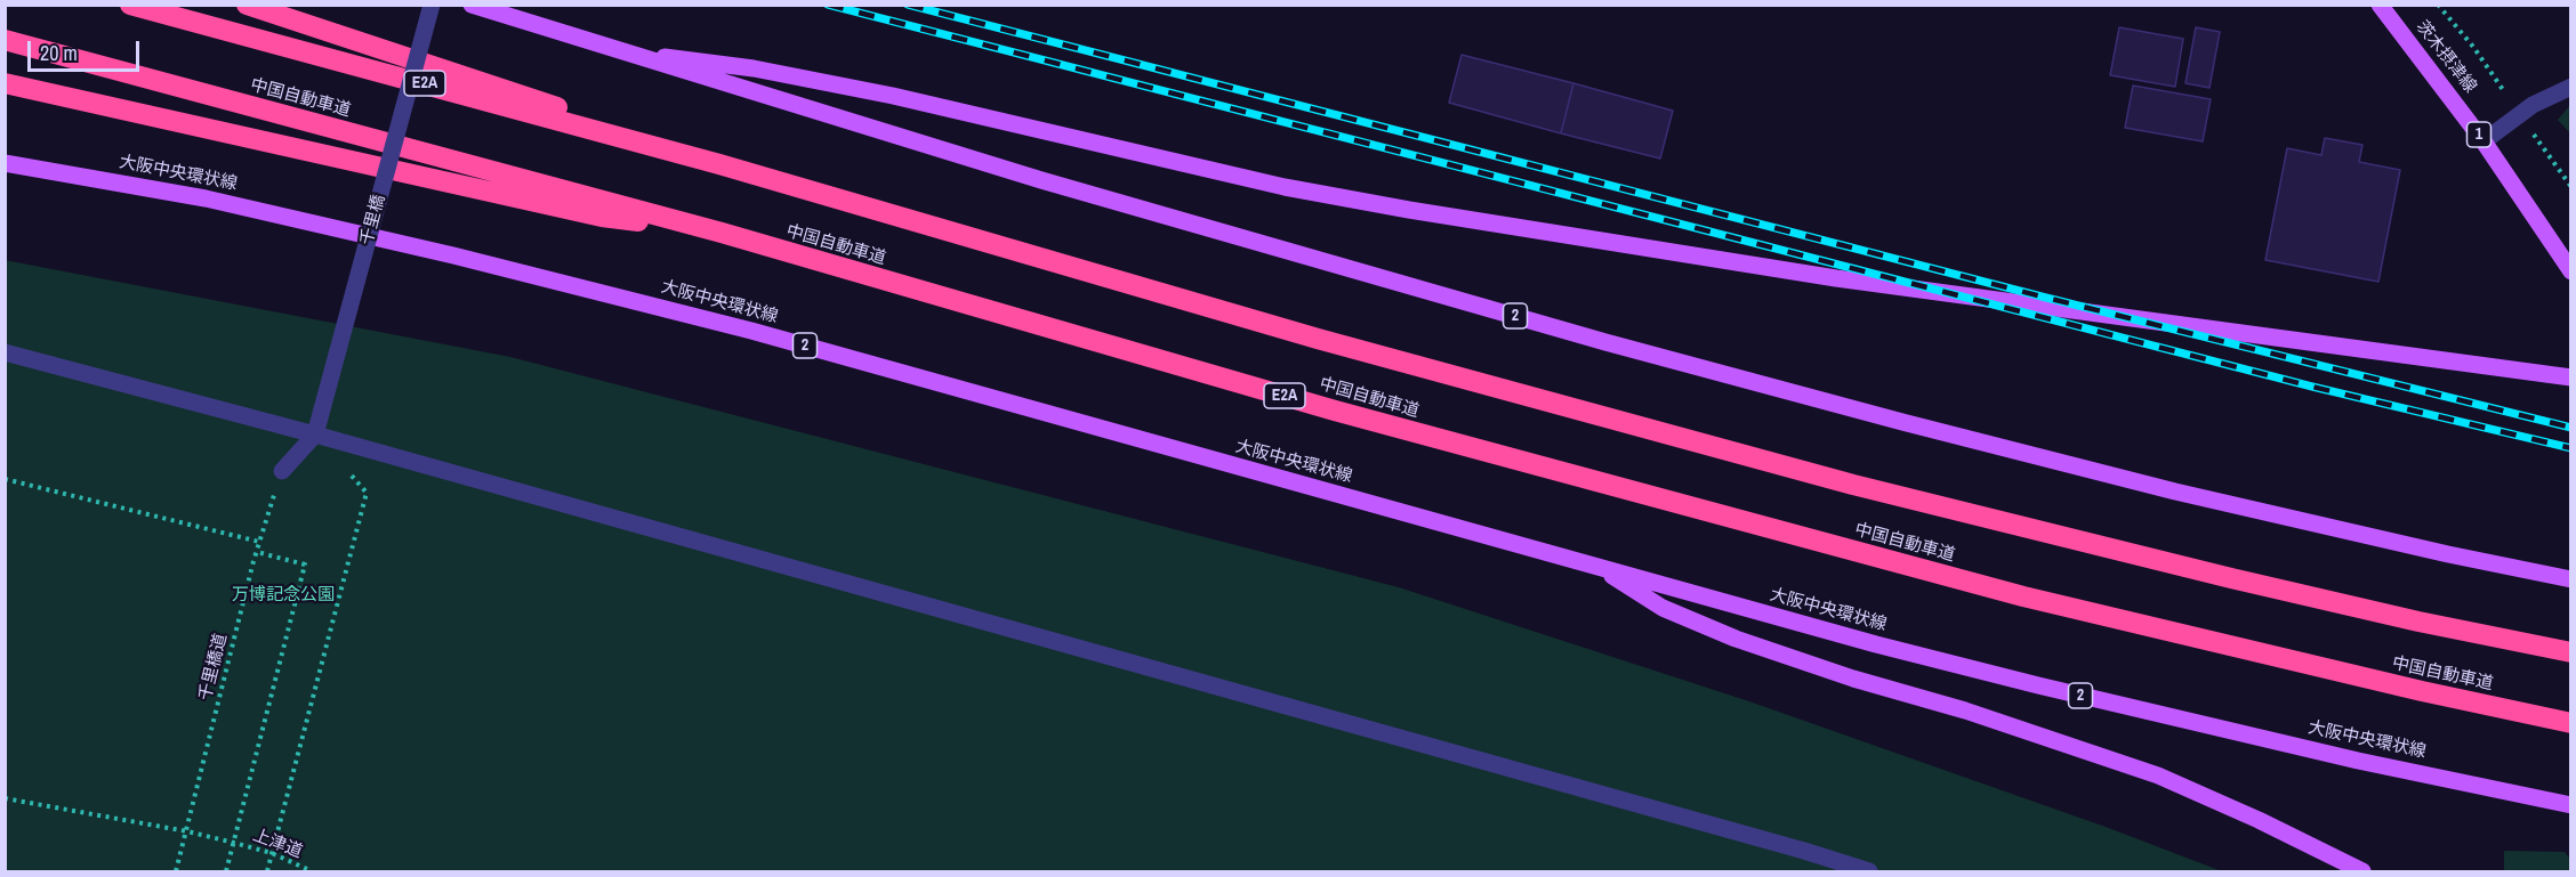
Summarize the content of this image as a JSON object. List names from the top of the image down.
{
  "streets": {
    "highway": ["E2A", "中国自動車道"],
    "main road": [
      "茨木摂津線",
      "1",
      "大阪中央環状線",
      "2"
    ],
    "lane": ["千里橋"],
    "path": ["千里橋道", "上津道"]
  },
  "crossings": [
    ["千里橋道", "上津道"]
  ],
  "parks": ["万博記念公園"],
  "scale_bar": "20 m"
}
